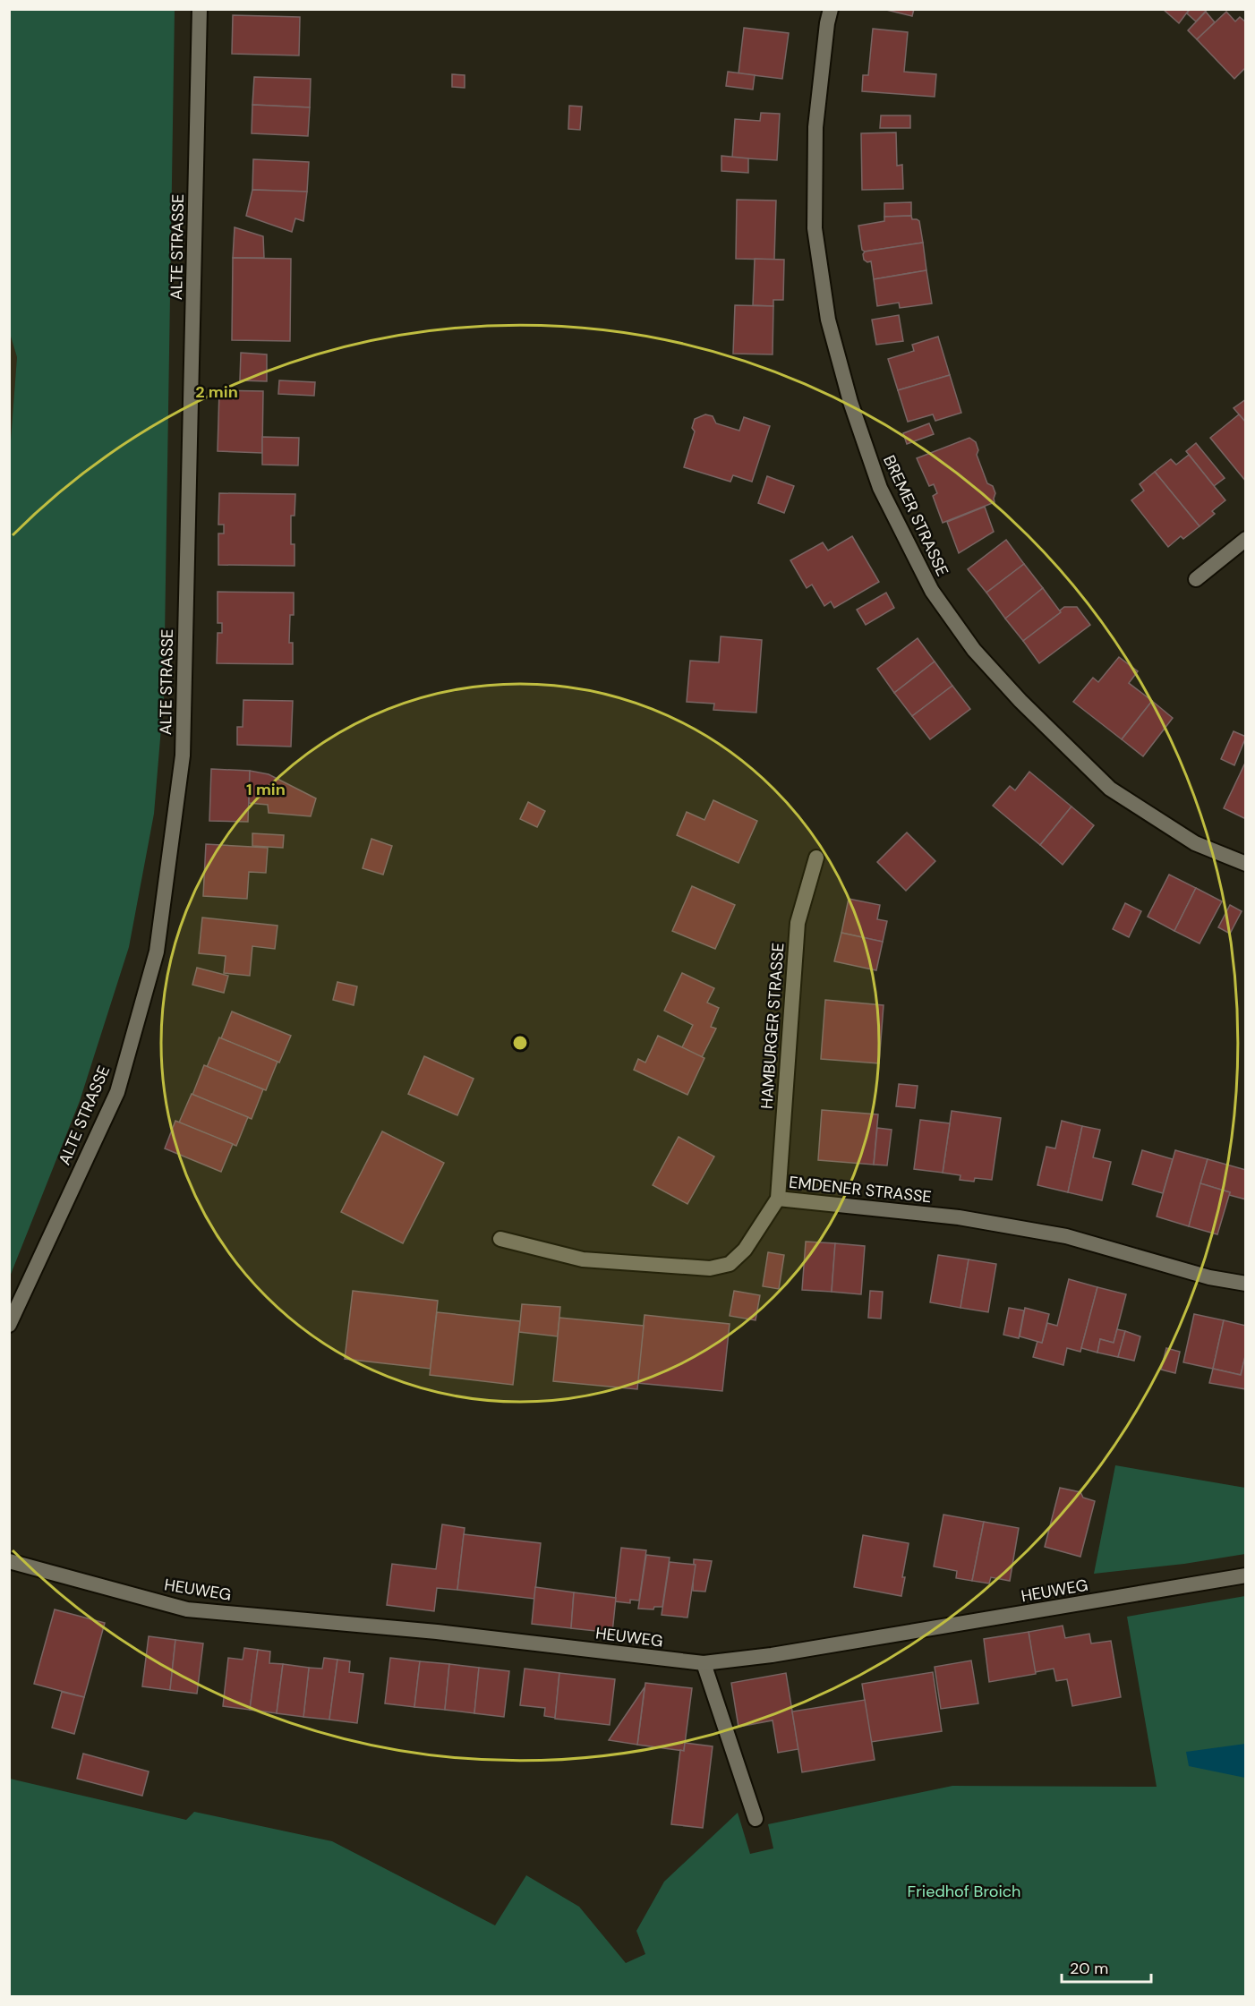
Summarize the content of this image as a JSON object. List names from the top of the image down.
{
  "streets": {
    "street": [
      "ALTE STRASSE",
      "BREMER STRASSE",
      "HAMBURGER STRASSE",
      "EMDENER STRASSE",
      "HEUWEG"
    ]
  },
  "crossings": [
    ["HAMBURGER STRASSE", "EMDENER STRASSE"]
  ],
  "parks": ["Friedhof Broich"],
  "scale_bar": "20 m",
  "rings": ["2 min", "1 min"]
}
